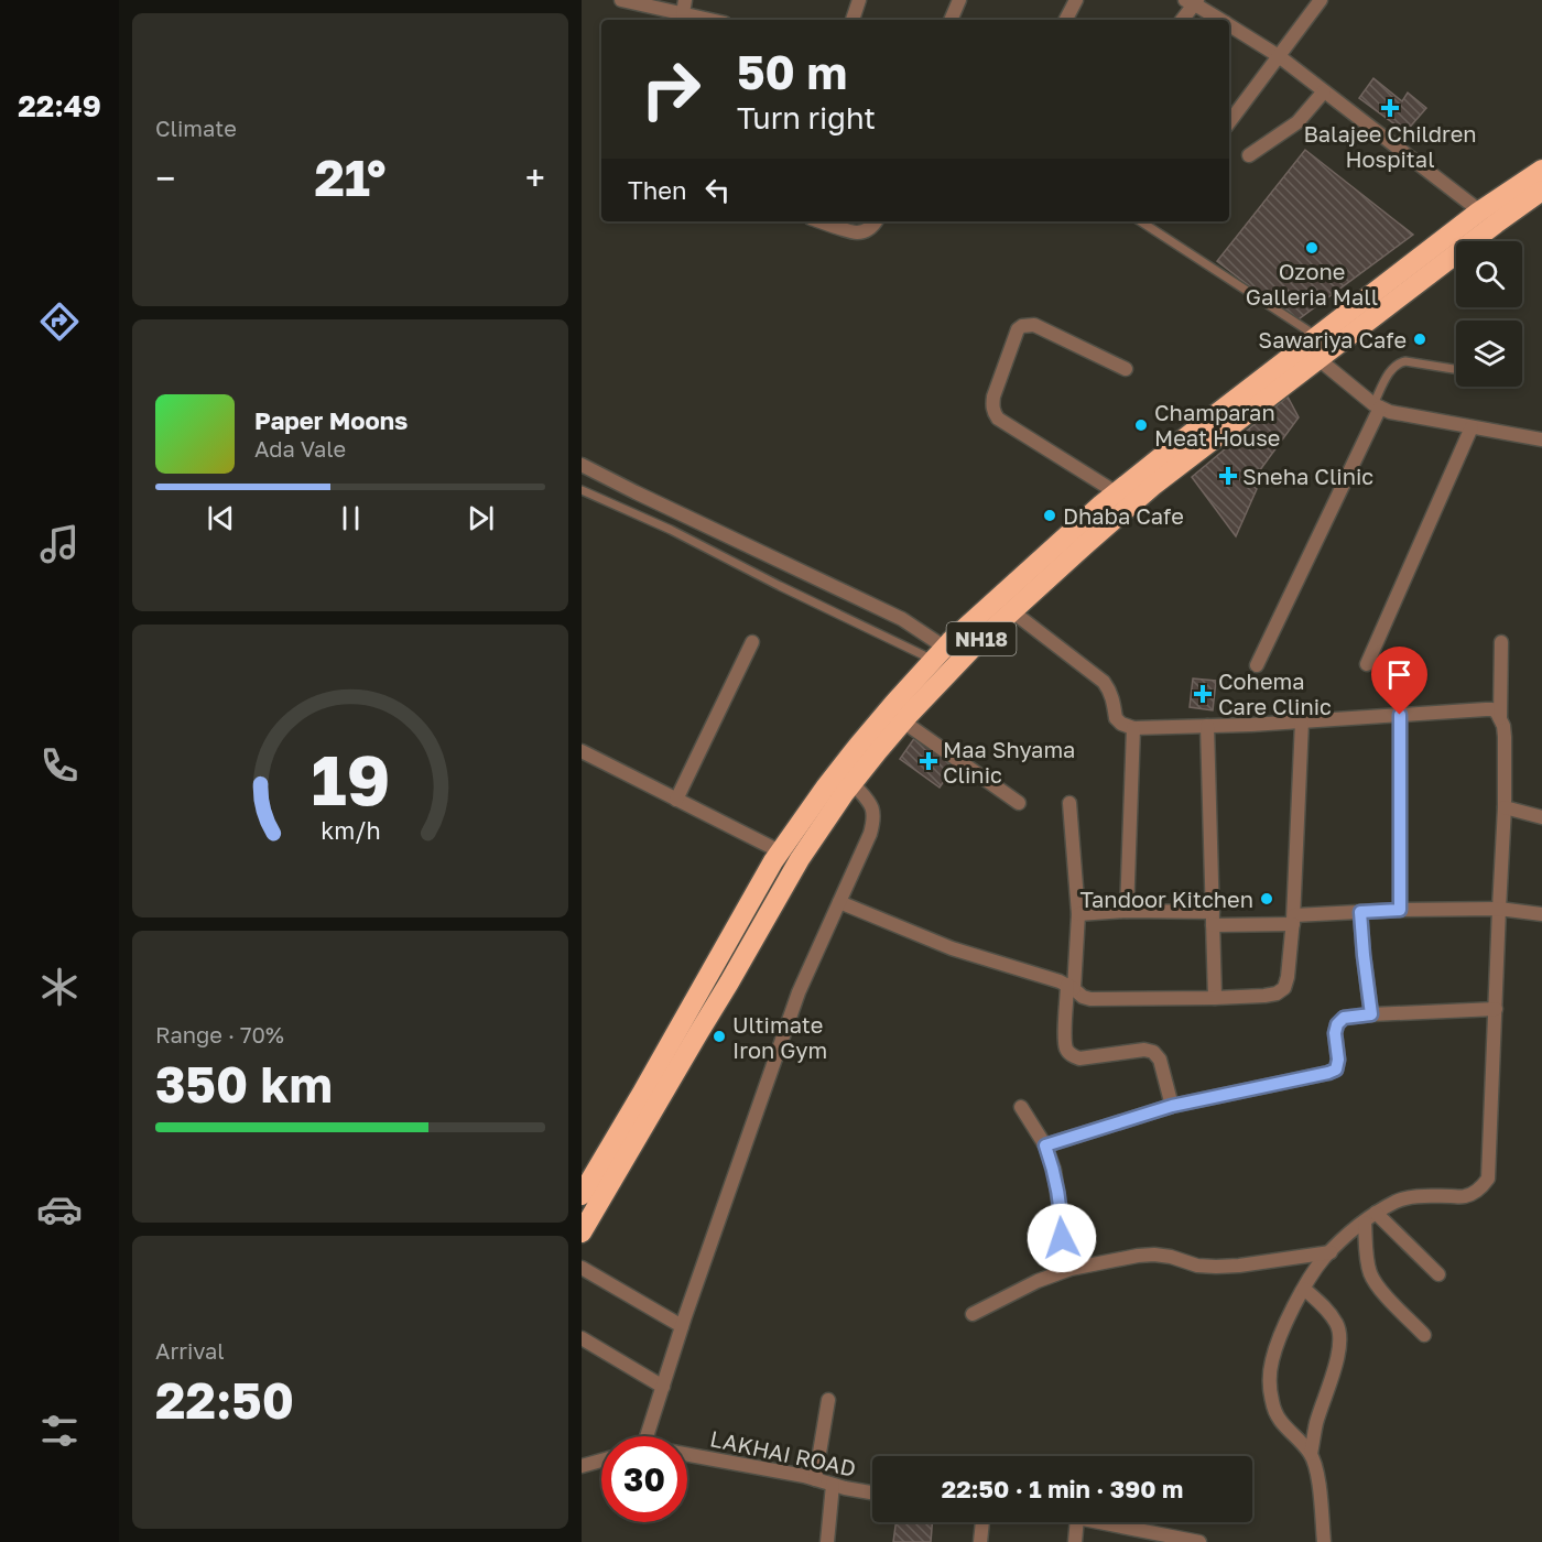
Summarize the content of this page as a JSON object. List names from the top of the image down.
{
  "streets": {
    "highway": ["NH18"],
    "street": ["LAKHAI ROAD"]
  },
  "places": {
    "health": [
      "Balajee Children Hospital",
      "Sneha Clinic",
      "Cohema Care Clinic",
      "Maa Shyama Clinic"
    ],
    "other": [
      "Ozone Galleria Mall",
      "Sawariya Cafe",
      "Champaran Meat House",
      "Dhaba Cafe",
      "Tandoor Kitchen",
      "Ultimate Iron Gym"
    ]
  },
  "page": {
    "tabs": "22:49",
    "tile": [
      "Climate",
      ["Range · 70%", "350 km"],
      ["Arrival", "22:50"]
    ],
    "turn": ["50 m", "Turn right"],
    "heat": ["−", "21°", "+"],
    "then": "Then",
    "song": ["Paper Moons", "Ada Vale"],
    "limit": "30",
    "trip": "22:50 · 1 min · 390 m",
    "gauge": ["19", "km/h"]
  }
}
